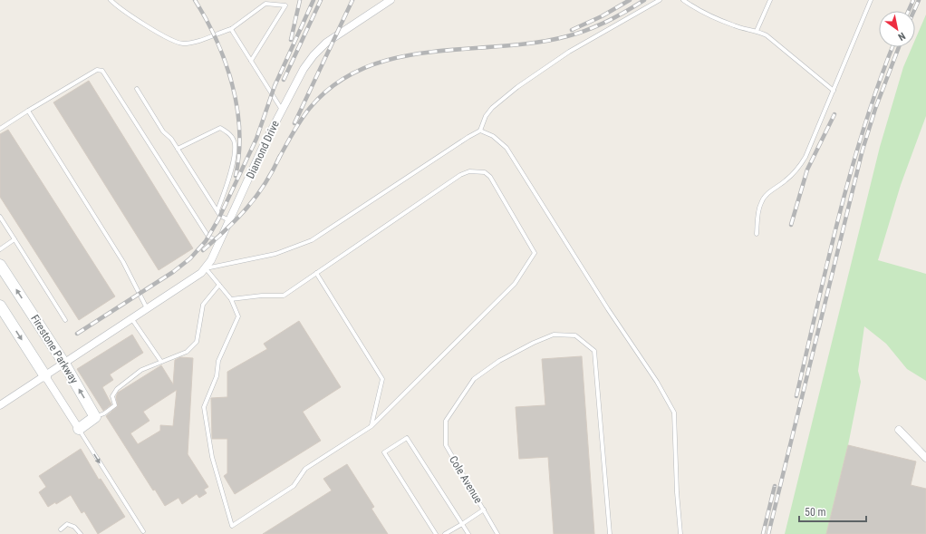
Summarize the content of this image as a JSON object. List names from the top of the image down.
{
  "streets": {
    "street": ["Diamond Drive", "Firestone Parkway"],
    "lane": ["Cole Avenue"]
  },
  "crossings": [
    ["Diamond Drive", "Firestone Parkway"]
  ],
  "scale_bar": "50 m",
  "north": "bottom right"
}
